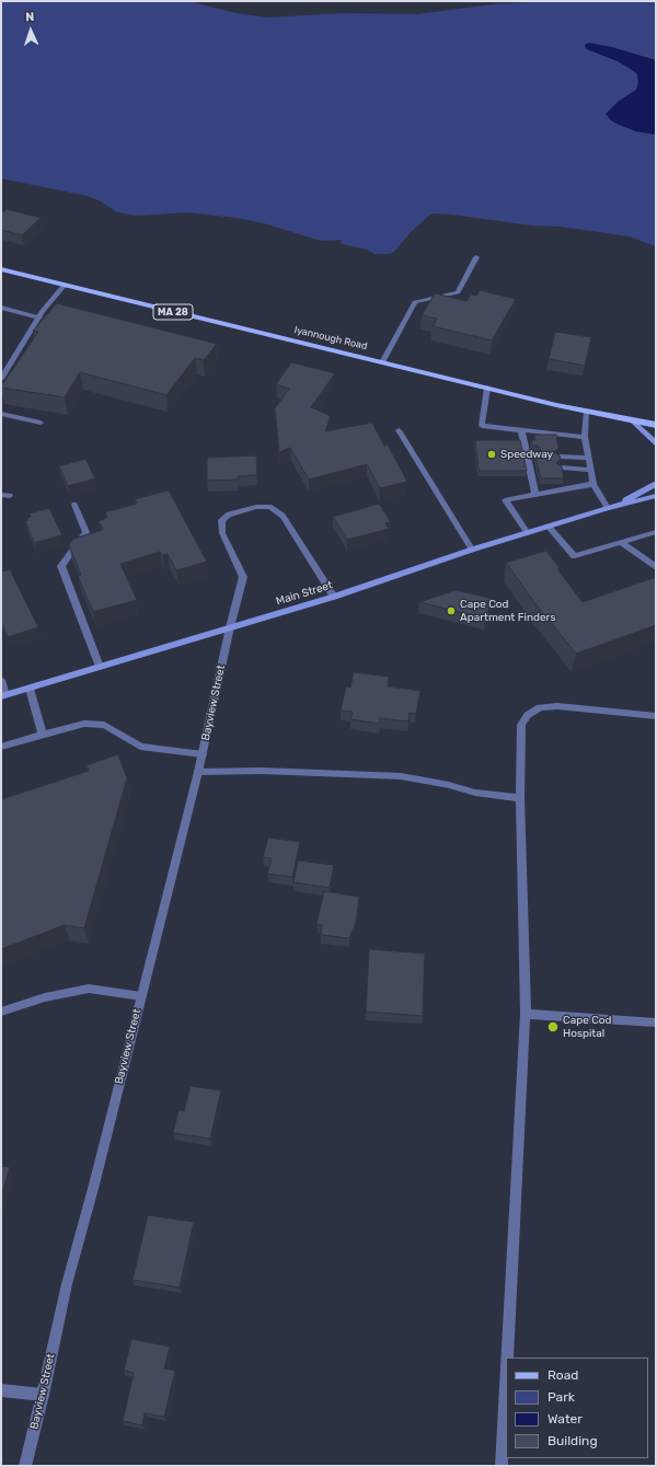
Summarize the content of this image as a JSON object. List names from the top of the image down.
{
  "streets": {
    "main road": ["MA 28", "Iyannough Road", "Main Street"],
    "street": ["Bayview Street"]
  },
  "crossings": [
    ["Main Street", "Bayview Street"]
  ],
  "places": ["Speedway", "Cape Cod Apartment Finders", "Cape Cod Hospital"],
  "legend": [
    "Road",
    "Park",
    "Water",
    "Building"
  ],
  "north": "top"
}
